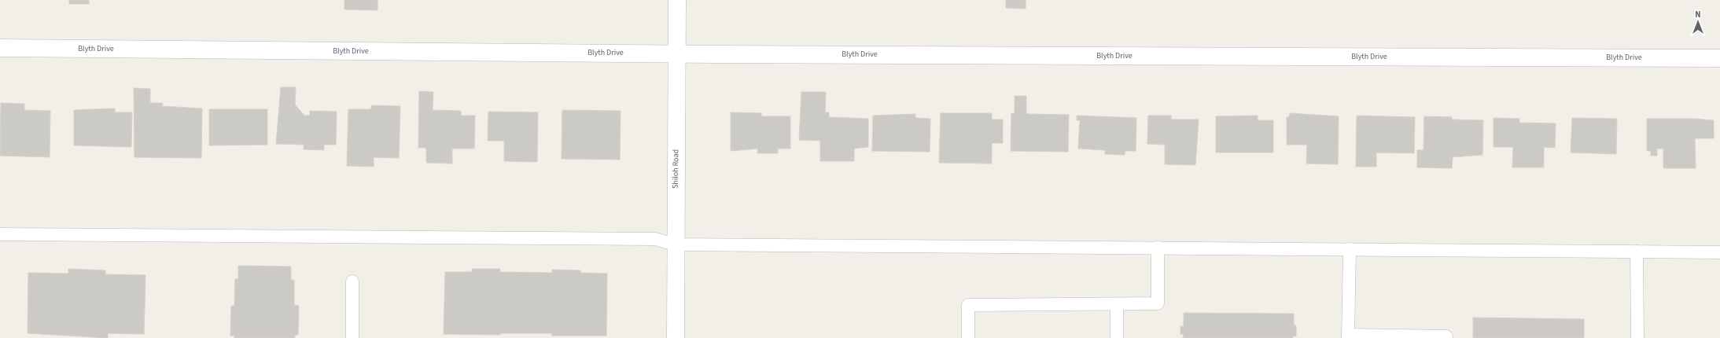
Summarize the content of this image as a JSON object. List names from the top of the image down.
{
  "streets": {
    "street": ["Blyth Drive", "Shiloh Road"]
  },
  "crossings": [
    ["Blyth Drive", "Shiloh Road"]
  ],
  "north": "top"
}
